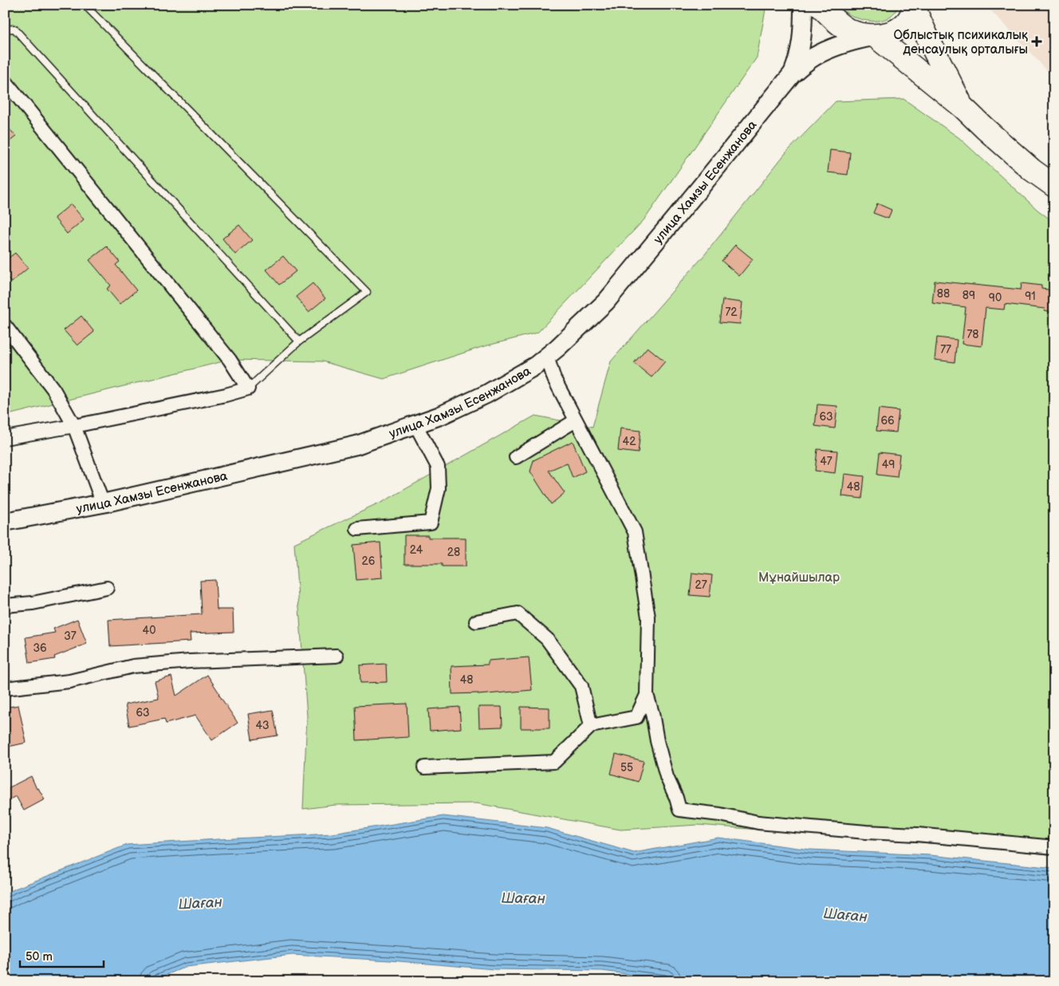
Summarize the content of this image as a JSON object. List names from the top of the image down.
{
  "streets": {
    "street": ["улица Хамзы Есенжанова"]
  },
  "water": ["Шаған"],
  "parks": ["Мұнайшылар"],
  "places": {
    "health": ["Облыстық психикалық денсаулық орталығы"]
  },
  "house_numbers": [
    "88",
    "89",
    "91",
    "90",
    "72",
    "78",
    "77",
    "63",
    "66",
    "42",
    "47",
    "49",
    "48",
    "24",
    "28",
    "26",
    "27",
    "40",
    "37",
    "36",
    "48",
    "63",
    "43",
    "55"
  ],
  "scale_bar": "50 m"
}
